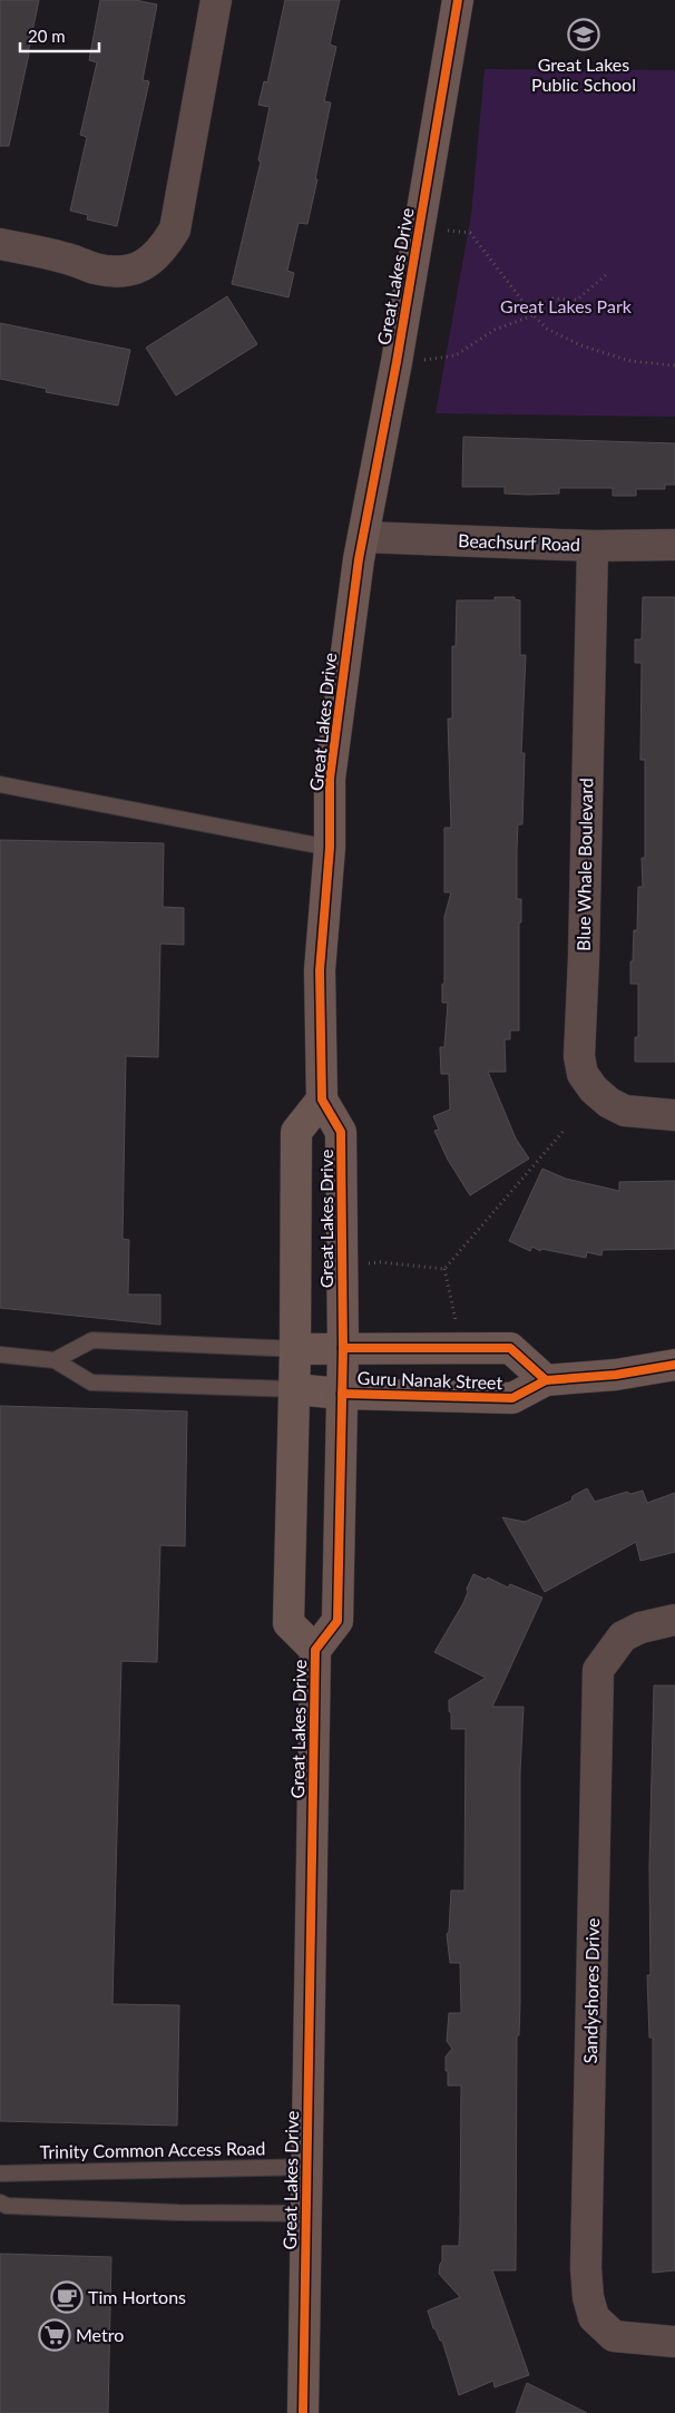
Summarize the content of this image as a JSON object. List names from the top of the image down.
{
  "streets": {
    "street": [
      "Great Lakes Drive",
      "Beachsurf Road",
      "Blue Whale Boulevard",
      "Guru Nanak Street",
      "Sandyshores Drive"
    ],
    "lane": ["Trinity Common Access Road"]
  },
  "crossings": [
    ["Great Lakes Drive", "Beachsurf Road"],
    ["Great Lakes Drive", "Guru Nanak Street"],
    ["Great Lakes Drive", "Trinity Common Access Road"],
    ["Beachsurf Road", "Blue Whale Boulevard"]
  ],
  "parks": ["Great Lakes Park"],
  "places": {
    "school or university": ["Great Lakes Public School"],
    "cafe": ["Tim Hortons"],
    "supermarket": ["Metro"]
  },
  "scale_bar": "20 m"
}
